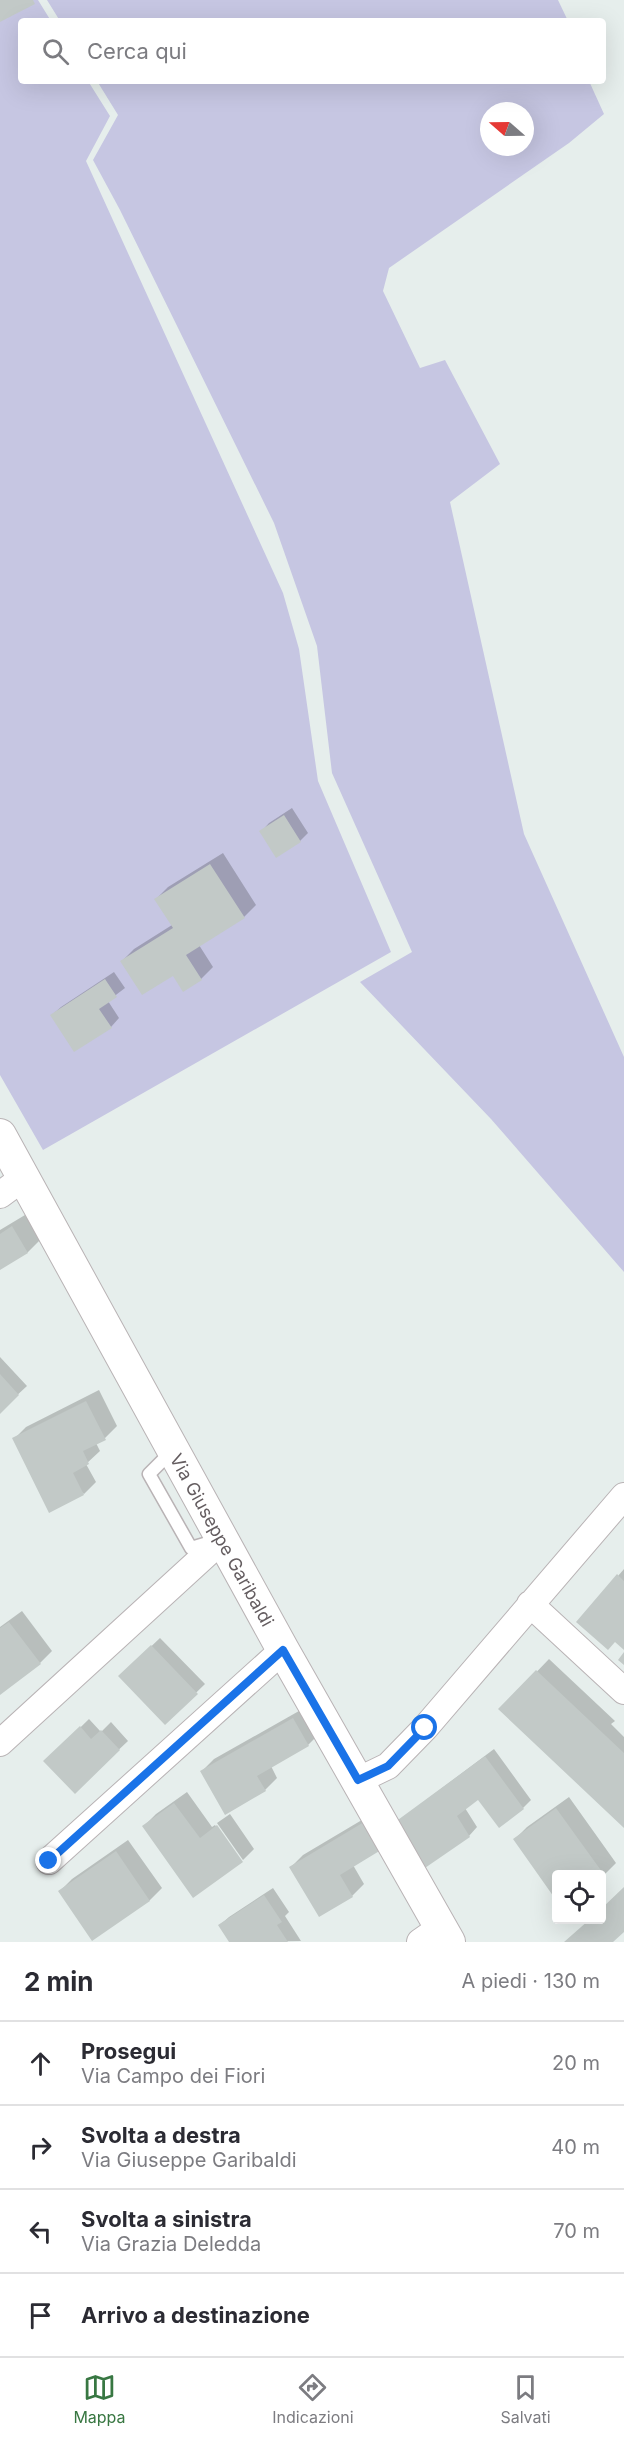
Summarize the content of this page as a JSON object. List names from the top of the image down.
{
  "streets": {
    "street": ["Via Giuseppe Garibaldi"]
  },
  "north": "left",
  "page": {
    "search": "Cerca qui",
    "heading": ["2 min", "A piedi · 130 m"],
    "list": [
      ["Prosegui", "Via Campo dei Fiori", "20 m"],
      ["Svolta a destra", "Via Giuseppe Garibaldi", "40 m"],
      ["Svolta a sinistra", "Via Grazia Deledda", "70 m"],
      "Arrivo a destinazione"
    ],
    "nav": ["Mappa", "Indicazioni", "Salvati"]
  }
}
